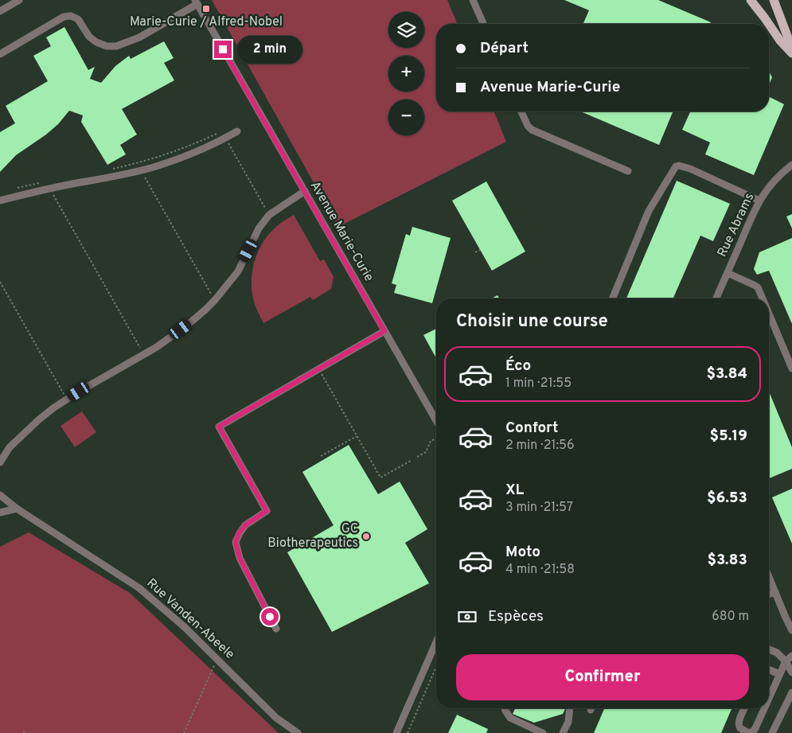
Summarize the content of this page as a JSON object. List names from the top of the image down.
{
  "streets": {
    "street": ["Rue Abrams", "Avenue Marie-Curie", "Rue Vanden-Abeele"]
  },
  "places": {
    "transit": ["Marie-Curie / Alfred-Nobel"],
    "other": ["GC Biotherapeutics"]
  },
  "page": {
    "map_buttons": ["+", "−"],
    "banner": ["Départ", "Avenue Marie-Curie"],
    "bubble": "2 min",
    "heading": "Choisir une course",
    "list": [
      {
        "name": "Éco",
        "note": "1 min · 21:55",
        "value": "$3.84"
      },
      {
        "name": "Confort",
        "note": "2 min · 21:56",
        "value": "$5.19"
      },
      {
        "name": "XL",
        "note": "3 min · 21:57",
        "value": "$6.53"
      },
      {
        "name": "Moto",
        "note": "4 min · 21:58",
        "value": "$3.83"
      }
    ],
    "pay": ["Espèces", "680 m"],
    "buttons": "Confirmer"
  }
}
